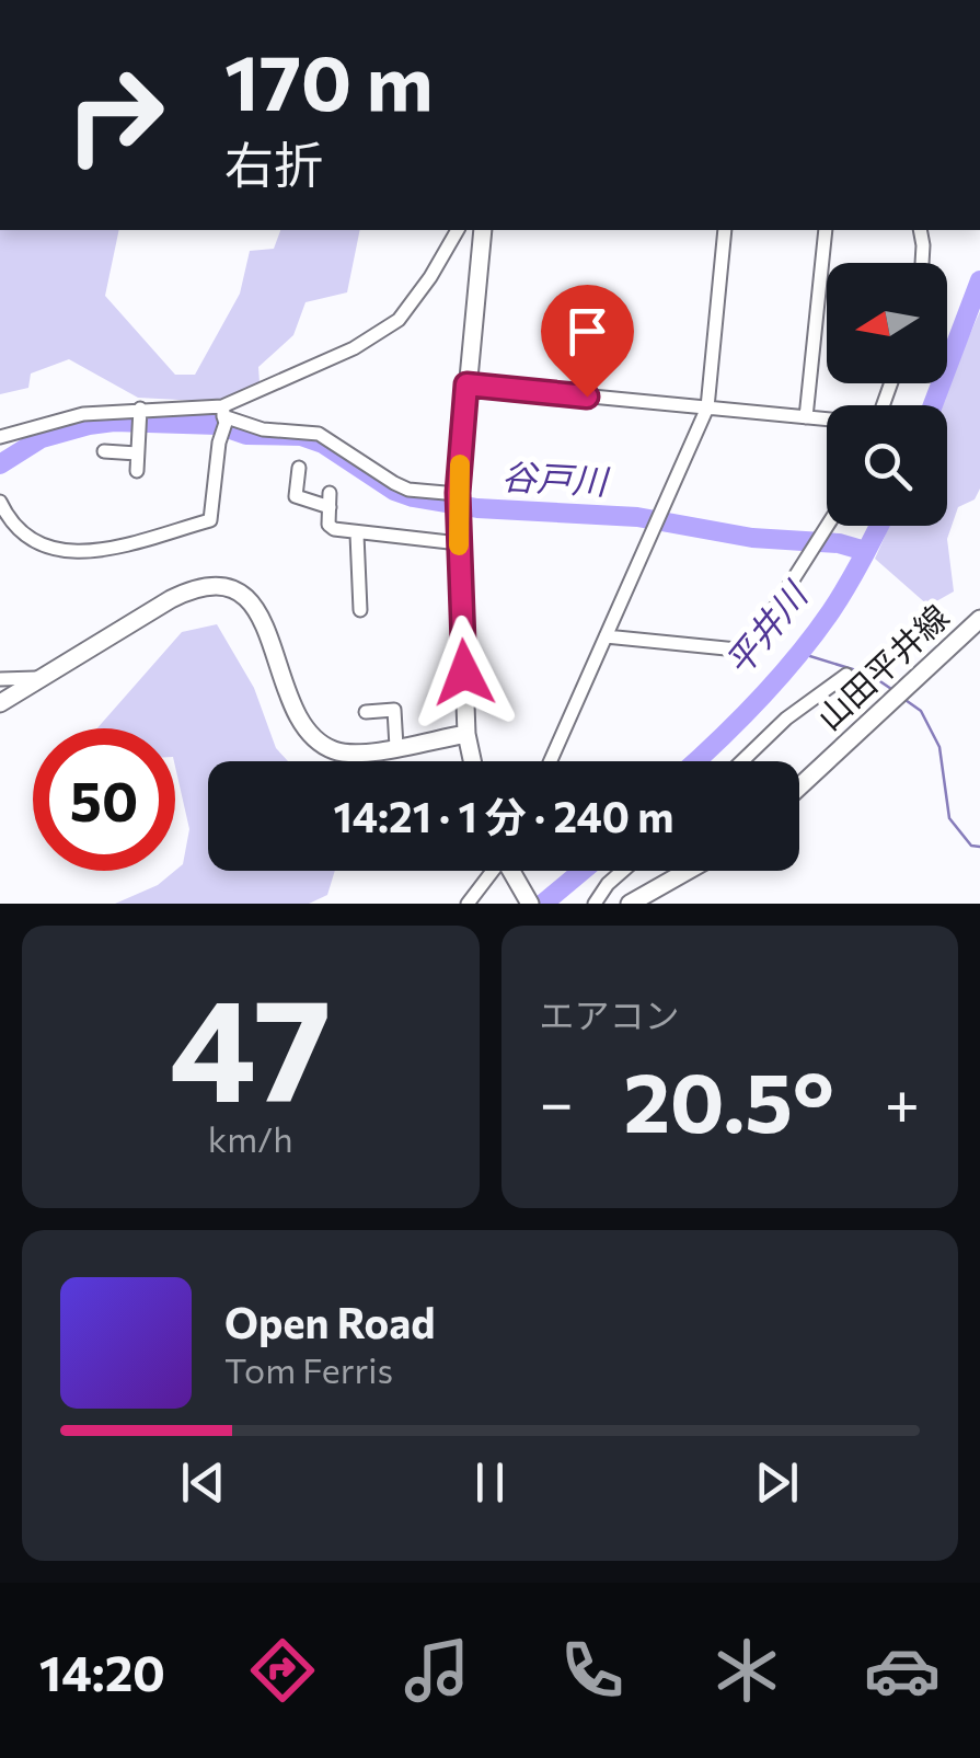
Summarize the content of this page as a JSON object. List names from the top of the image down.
{
  "streets": {
    "main road": ["山田平井線"]
  },
  "water": ["谷戸川", "平井川"],
  "north": "left",
  "page": {
    "turn": ["170 m", "右折"],
    "limit": "50",
    "trip": "14:21 · 1 分 · 240 m",
    "tile": [
      ["47", "km/h"],
      "エアコン"
    ],
    "heat": ["−", "20.5°", "+"],
    "song": ["Open Road", "Tom Ferris"],
    "tabs": "14:20"
  }
}
